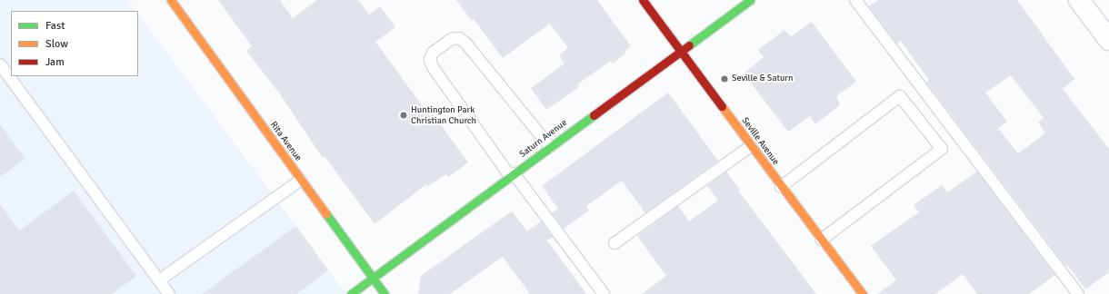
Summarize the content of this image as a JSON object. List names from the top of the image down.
{
  "streets": {
    "street": ["Saturn Avenue", "Rita Avenue", "Seville Avenue"]
  },
  "crossings": [
    ["Saturn Avenue", "Rita Avenue"],
    ["Saturn Avenue", "Seville Avenue"]
  ],
  "places": ["Seville & Saturn", "Huntington Park Christian Church"],
  "legend": ["Fast", "Slow", "Jam"]
}
